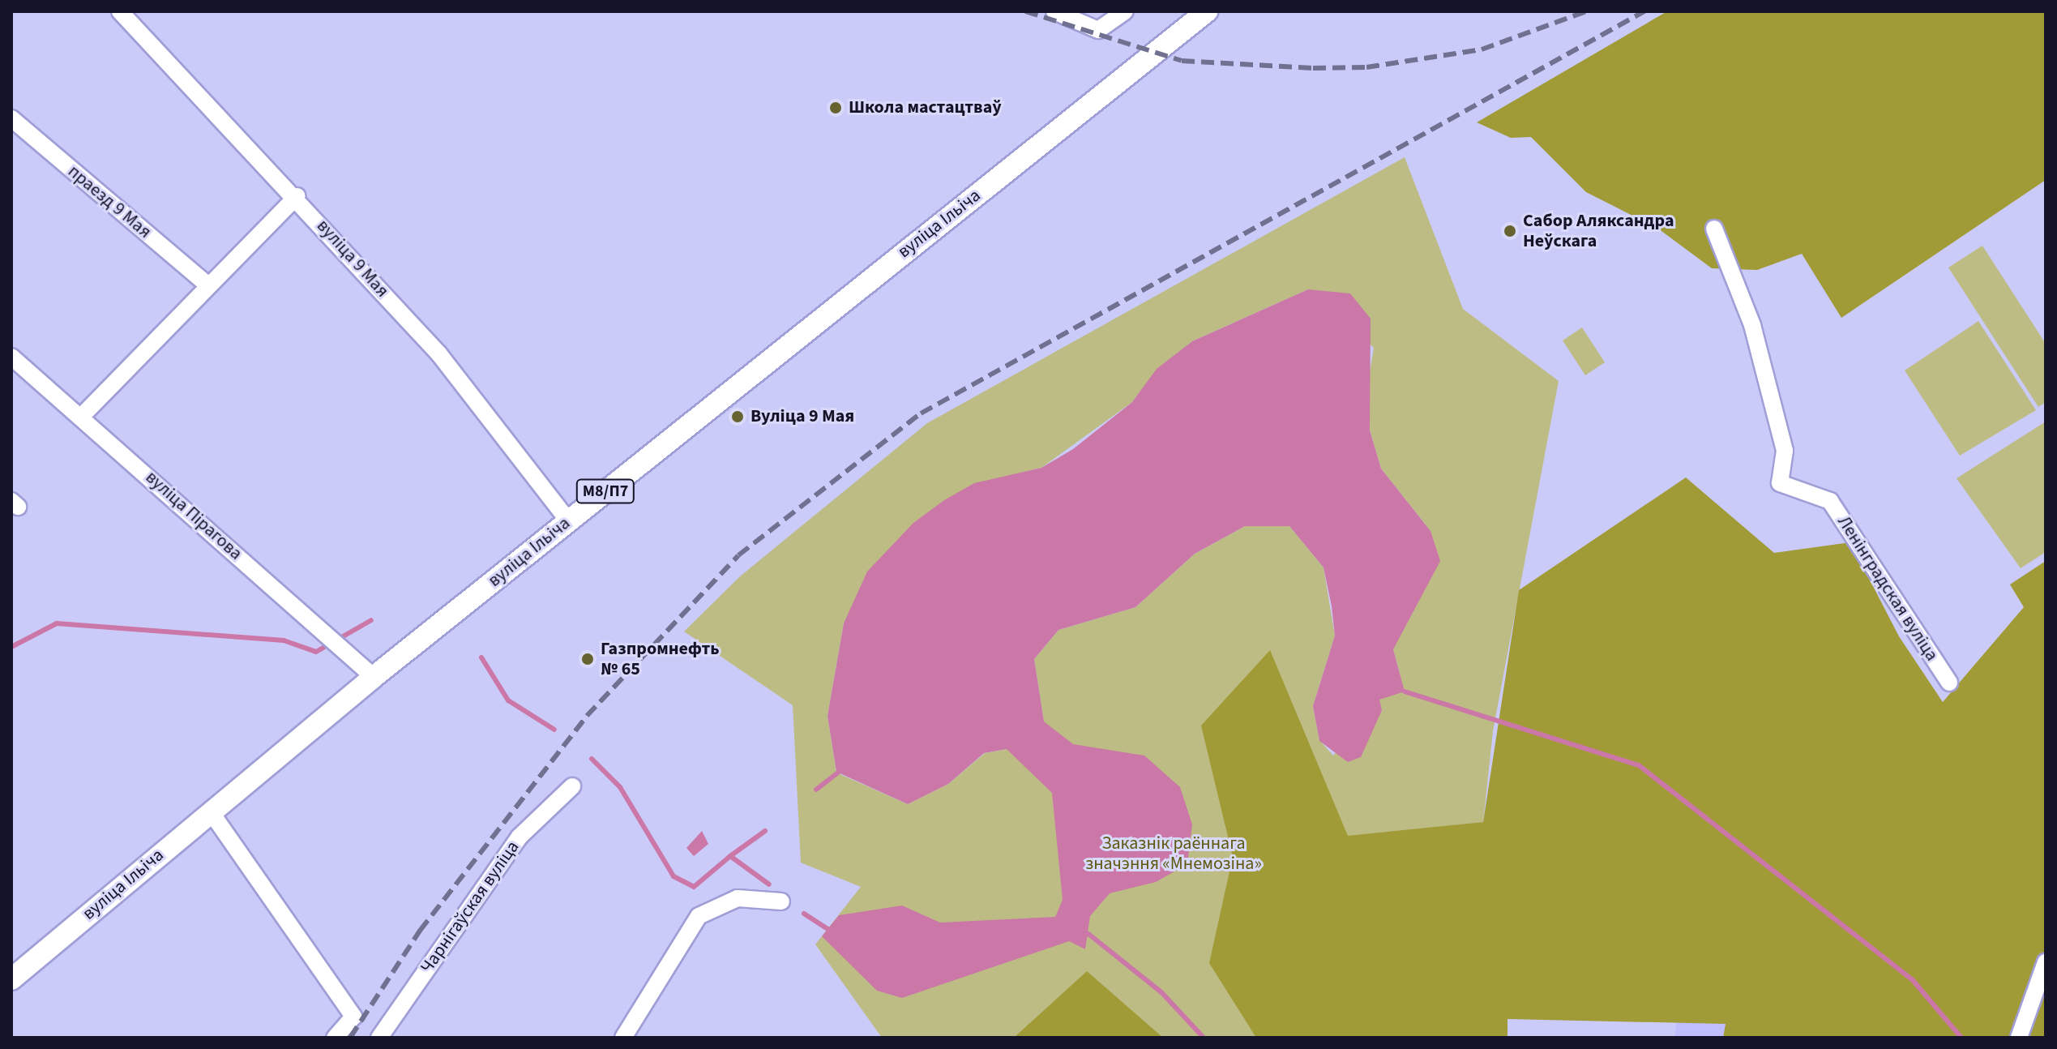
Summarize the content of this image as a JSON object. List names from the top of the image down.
{
  "streets": {
    "main road": ["вуліца Ільіча", "М8/П7"],
    "street": [
      "праезд 9 Мая",
      "вуліца 9 Мая",
      "вуліца Пірагова",
      "Ленінградская вуліца",
      "Чарнігаўская вуліца"
    ]
  },
  "crossings": [
    ["вуліца Ільіча", "вуліца 9 Мая"],
    ["вуліца Ільіча", "вуліца Пірагова"]
  ],
  "parks": ["Заказнік раённага значэння «Мнемозіна»"],
  "places": [
    "Школа мастацтваў",
    "Сабор Аляксандра Неўскага",
    "Вуліца 9 Мая",
    "Газпромнефть № 65"
  ]
}
